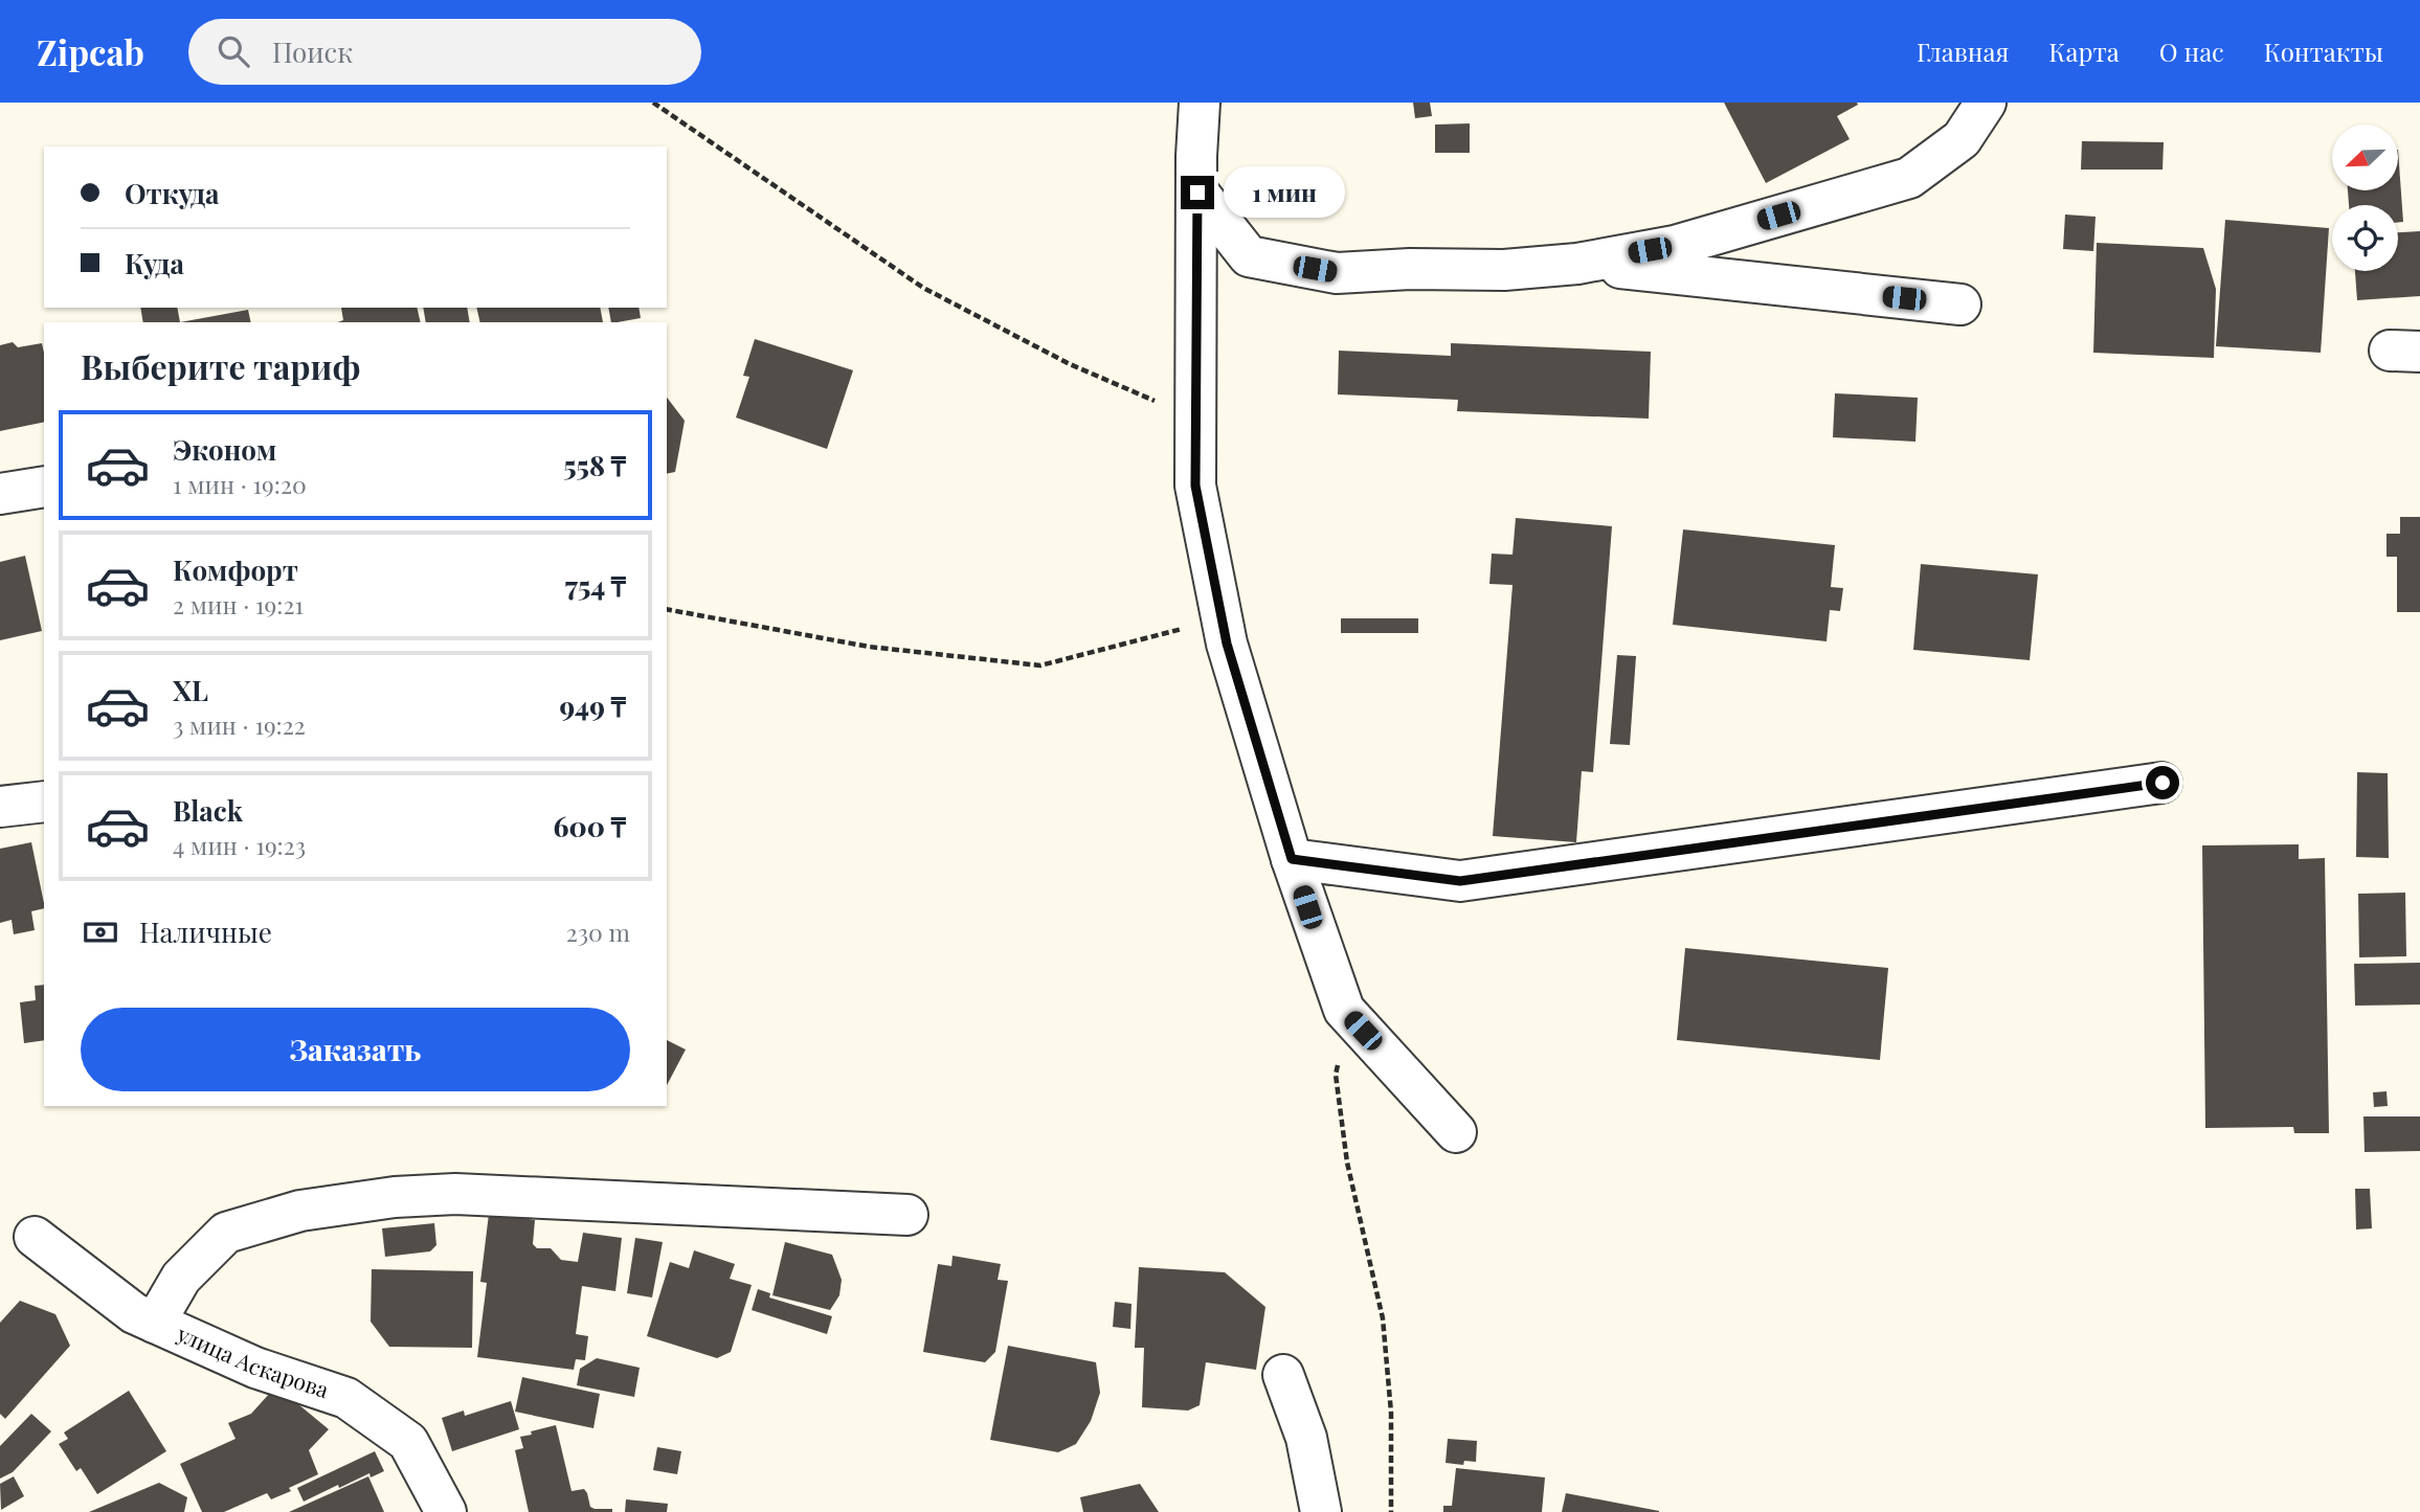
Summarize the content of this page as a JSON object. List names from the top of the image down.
{
  "streets": {
    "street": ["улица Аскарова"]
  },
  "north": "bottom left",
  "page": {
    "header": "Zipcab",
    "search": "Поиск",
    "nav": [
      "Главная",
      "Карта",
      "О нас",
      "Контакты"
    ],
    "banner": ["Откуда", "Куда"],
    "bubble": "1 мин",
    "heading": "Выберите тариф",
    "list": [
      {
        "name": "Эконом",
        "note": "1 мин · 19:20",
        "value": "558 ₸"
      },
      {
        "name": "Комфорт",
        "note": "2 мин · 19:21",
        "value": "754 ₸"
      },
      {
        "name": "XL",
        "note": "3 мин · 19:22",
        "value": "949 ₸"
      },
      {
        "name": "Black",
        "note": "4 мин · 19:23",
        "value": "600 ₸"
      }
    ],
    "pay": ["Наличные", "230 m"],
    "buttons": "Заказать"
  }
}
